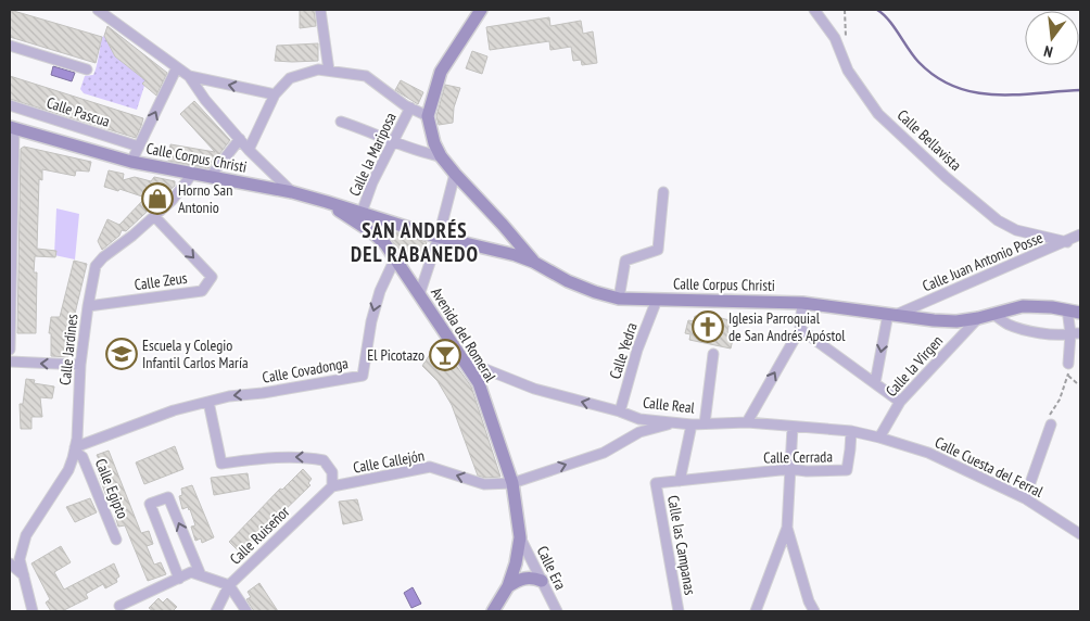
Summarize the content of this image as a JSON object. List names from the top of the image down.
{
  "streets": {
    "main road": ["Calle Corpus Christi", "Avenida del Romeral"],
    "street": [
      "Calle Pascua",
      "Calle Bellavista",
      "Calle la Mariposa",
      "Calle Juan Antonio Posse",
      "Calle Zeus",
      "Calle Jardines",
      "Calle Yedra",
      "Calle la Virgen",
      "Calle Covadonga",
      "Calle Real",
      "Calle Cerrada",
      "Calle Callejón",
      "Calle Cuesta del Ferral",
      "Calle Egipto",
      "Calle Ruiseñor",
      "Calle las Campanas",
      "Calle Era"
    ]
  },
  "crossings": [
    ["Calle Bellavista", "Calle Juan Antonio Posse"],
    ["Calle la Mariposa", "Calle Corpus Christi"],
    ["Calle la Mariposa", "Avenida del Romeral"],
    ["Calle Corpus Christi", "Calle Juan Antonio Posse"],
    ["Calle Corpus Christi", "Avenida del Romeral"],
    ["Calle Corpus Christi", "Calle Jardines"],
    ["Calle Corpus Christi", "Calle Yedra"],
    ["Calle Corpus Christi", "Calle la Virgen"],
    ["Calle Zeus", "Calle Jardines"],
    ["Avenida del Romeral", "Calle Covadonga"],
    ["Avenida del Romeral", "Calle Real"],
    ["Avenida del Romeral", "Calle Callejón"],
    ["Avenida del Romeral", "Calle Era"],
    ["Calle Jardines", "Calle Covadonga"],
    ["Calle Jardines", "Calle Egipto"],
    ["Calle Yedra", "Calle Real"],
    ["Calle la Virgen", "Calle Real"],
    ["Calle la Virgen", "Calle Cuesta del Ferral"],
    ["Calle Covadonga", "Calle Egipto"],
    ["Calle Real", "Calle Cerrada"],
    ["Calle Real", "Calle Callejón"],
    ["Calle Real", "Calle Cuesta del Ferral"],
    ["Calle Cerrada", "Calle las Campanas"],
    ["Calle Callejón", "Calle Ruiseñor"]
  ],
  "one_way": ["Calle Covadonga", "Calle Real"],
  "districts": ["SAN ANDRÉS DEL RABANEDO"],
  "places": {
    "shop": ["Horno San Antonio"],
    "church": ["Iglesia Parroquial de San Andrés Apóstol"],
    "school or university": ["Escuela y Colegio Infantil Carlos María"],
    "bar": ["El Picotazo"]
  },
  "north": "bottom"
}
